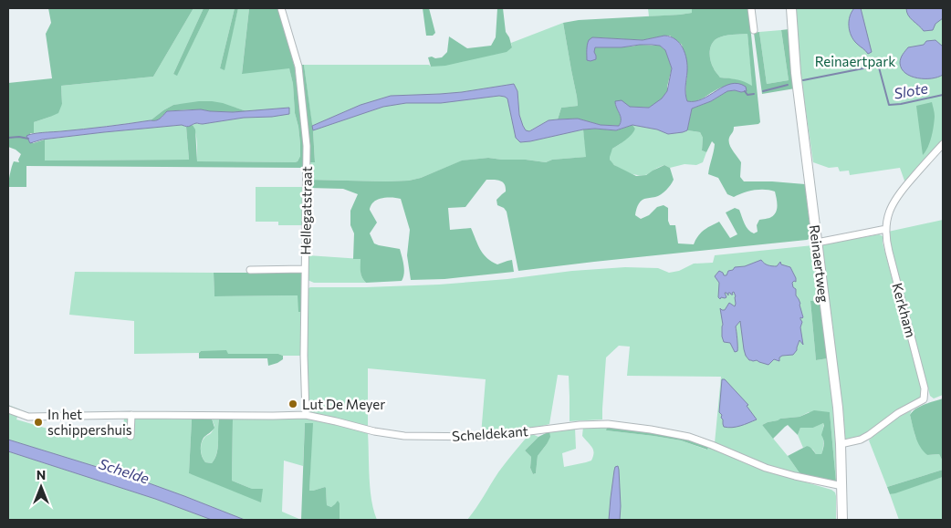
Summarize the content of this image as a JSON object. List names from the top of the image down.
{
  "streets": {
    "main road": ["Reinaertweg"],
    "street": ["Hellegatstraat", "Kerkham", "Scheldekant"]
  },
  "crossings": [
    ["Hellegatstraat", "Scheldekant"],
    ["Reinaertweg", "Kerkham"],
    ["Reinaertweg", "Scheldekant"]
  ],
  "water": ["Slote", "Schelde"],
  "parks": ["Reinaertpark"],
  "places": ["Lut De Meyer", "In het schippershuis"],
  "north": "top"
}
